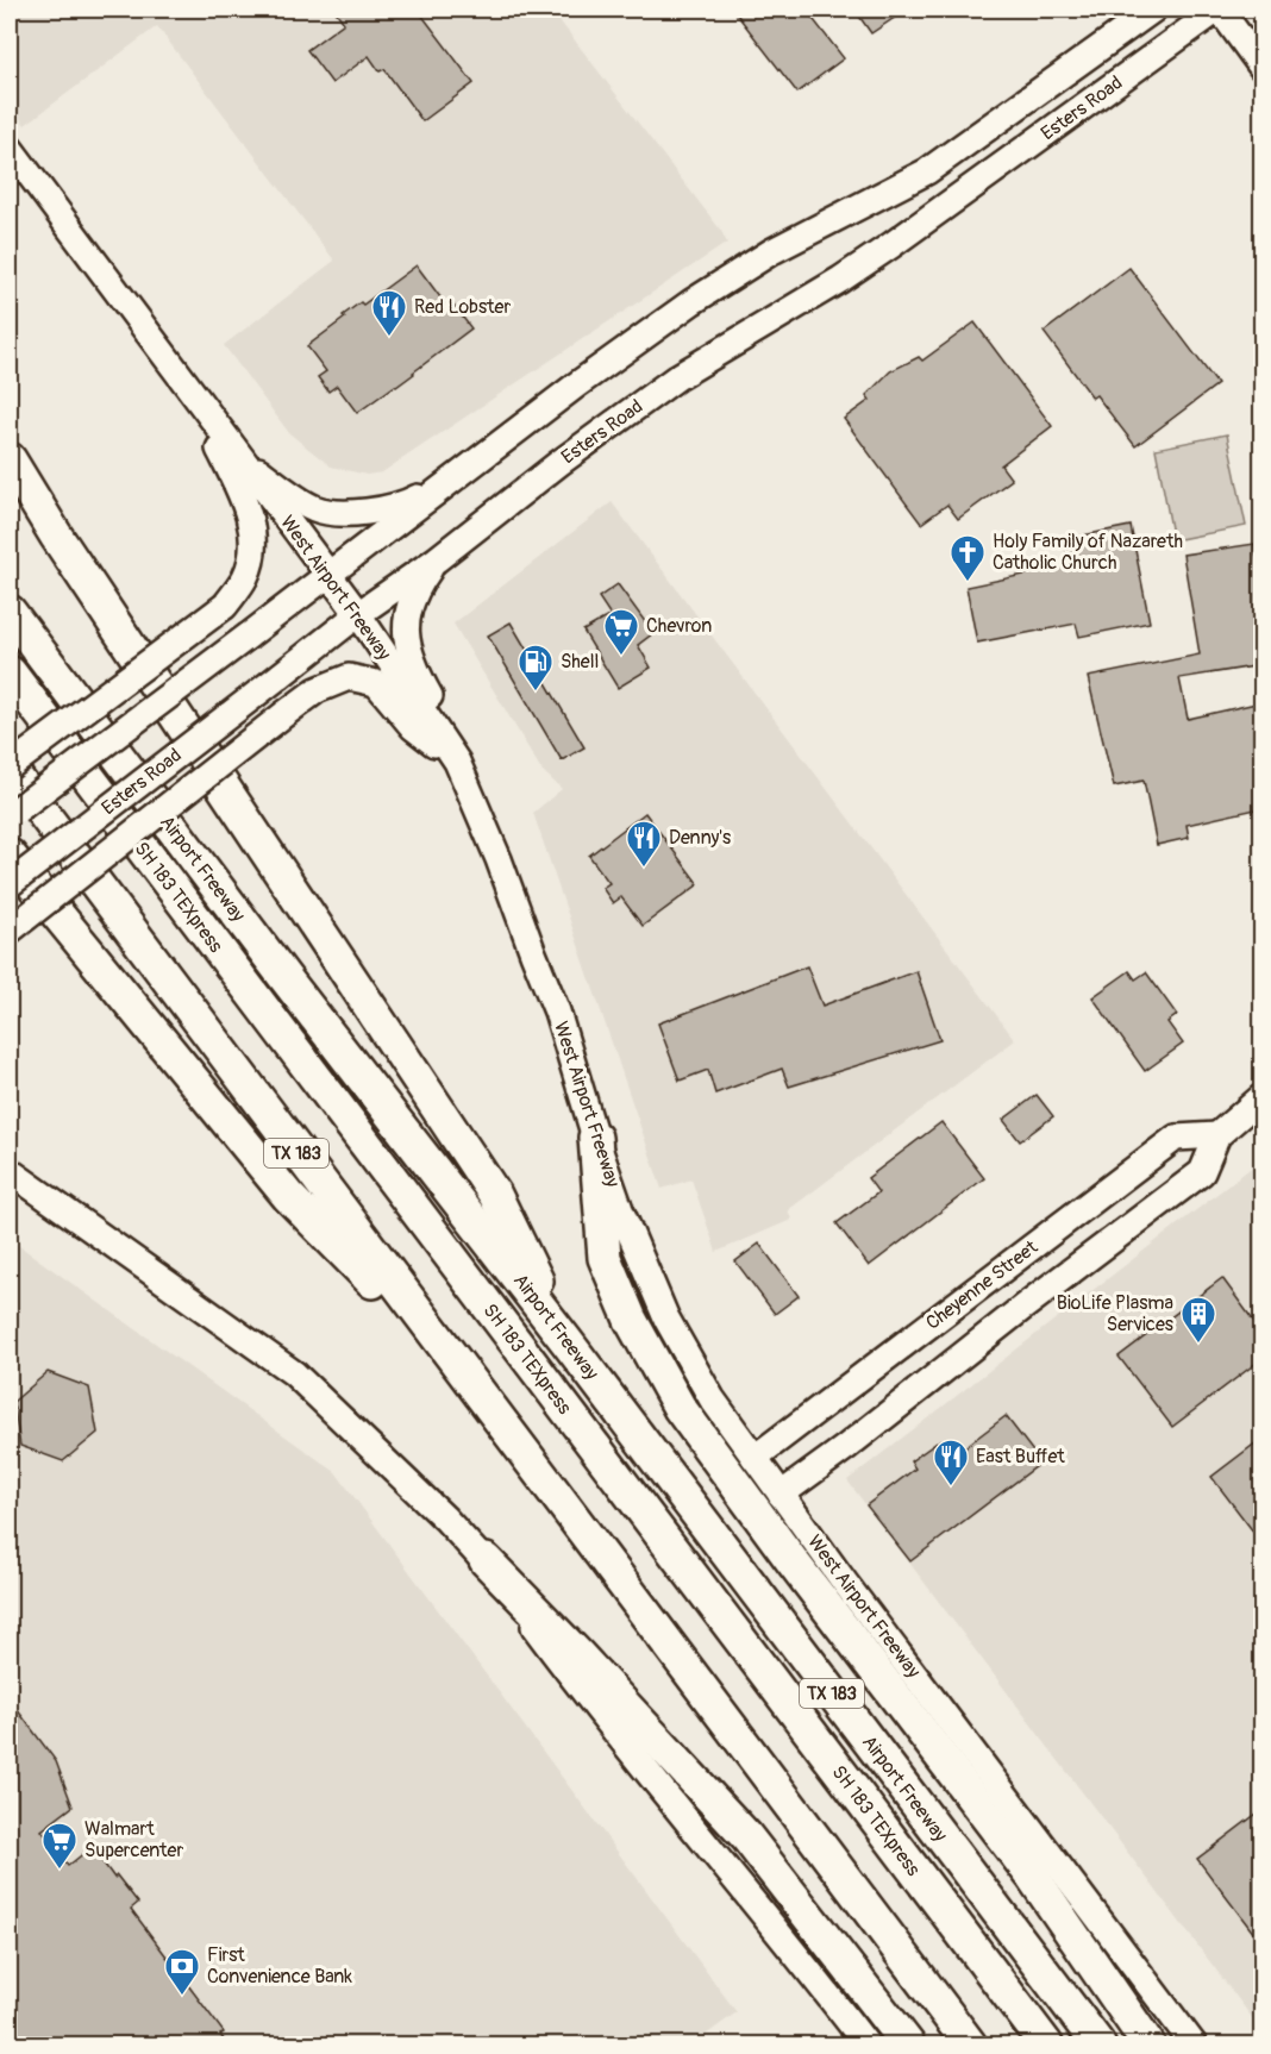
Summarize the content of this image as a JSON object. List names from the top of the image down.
{
  "streets": {
    "highway": ["Airport Freeway", "SH 183 TEXpress", "TX 183"],
    "main road": ["Esters Road", "West Airport Freeway", "Cheyenne Street"]
  },
  "crossings": [
    ["Esters Road", "West Airport Freeway"],
    ["West Airport Freeway", "Cheyenne Street"]
  ],
  "places": {
    "restaurant": ["Red Lobster", "Denny's", "East Buffet"],
    "church": ["Holy Family of Nazareth Catholic Church"],
    "supermarket": ["Chevron", "Walmart Supercenter"],
    "fuel station": ["Shell"],
    "building": ["BioLife Plasma Services"],
    "bank": ["First Convenience Bank"]
  }
}
